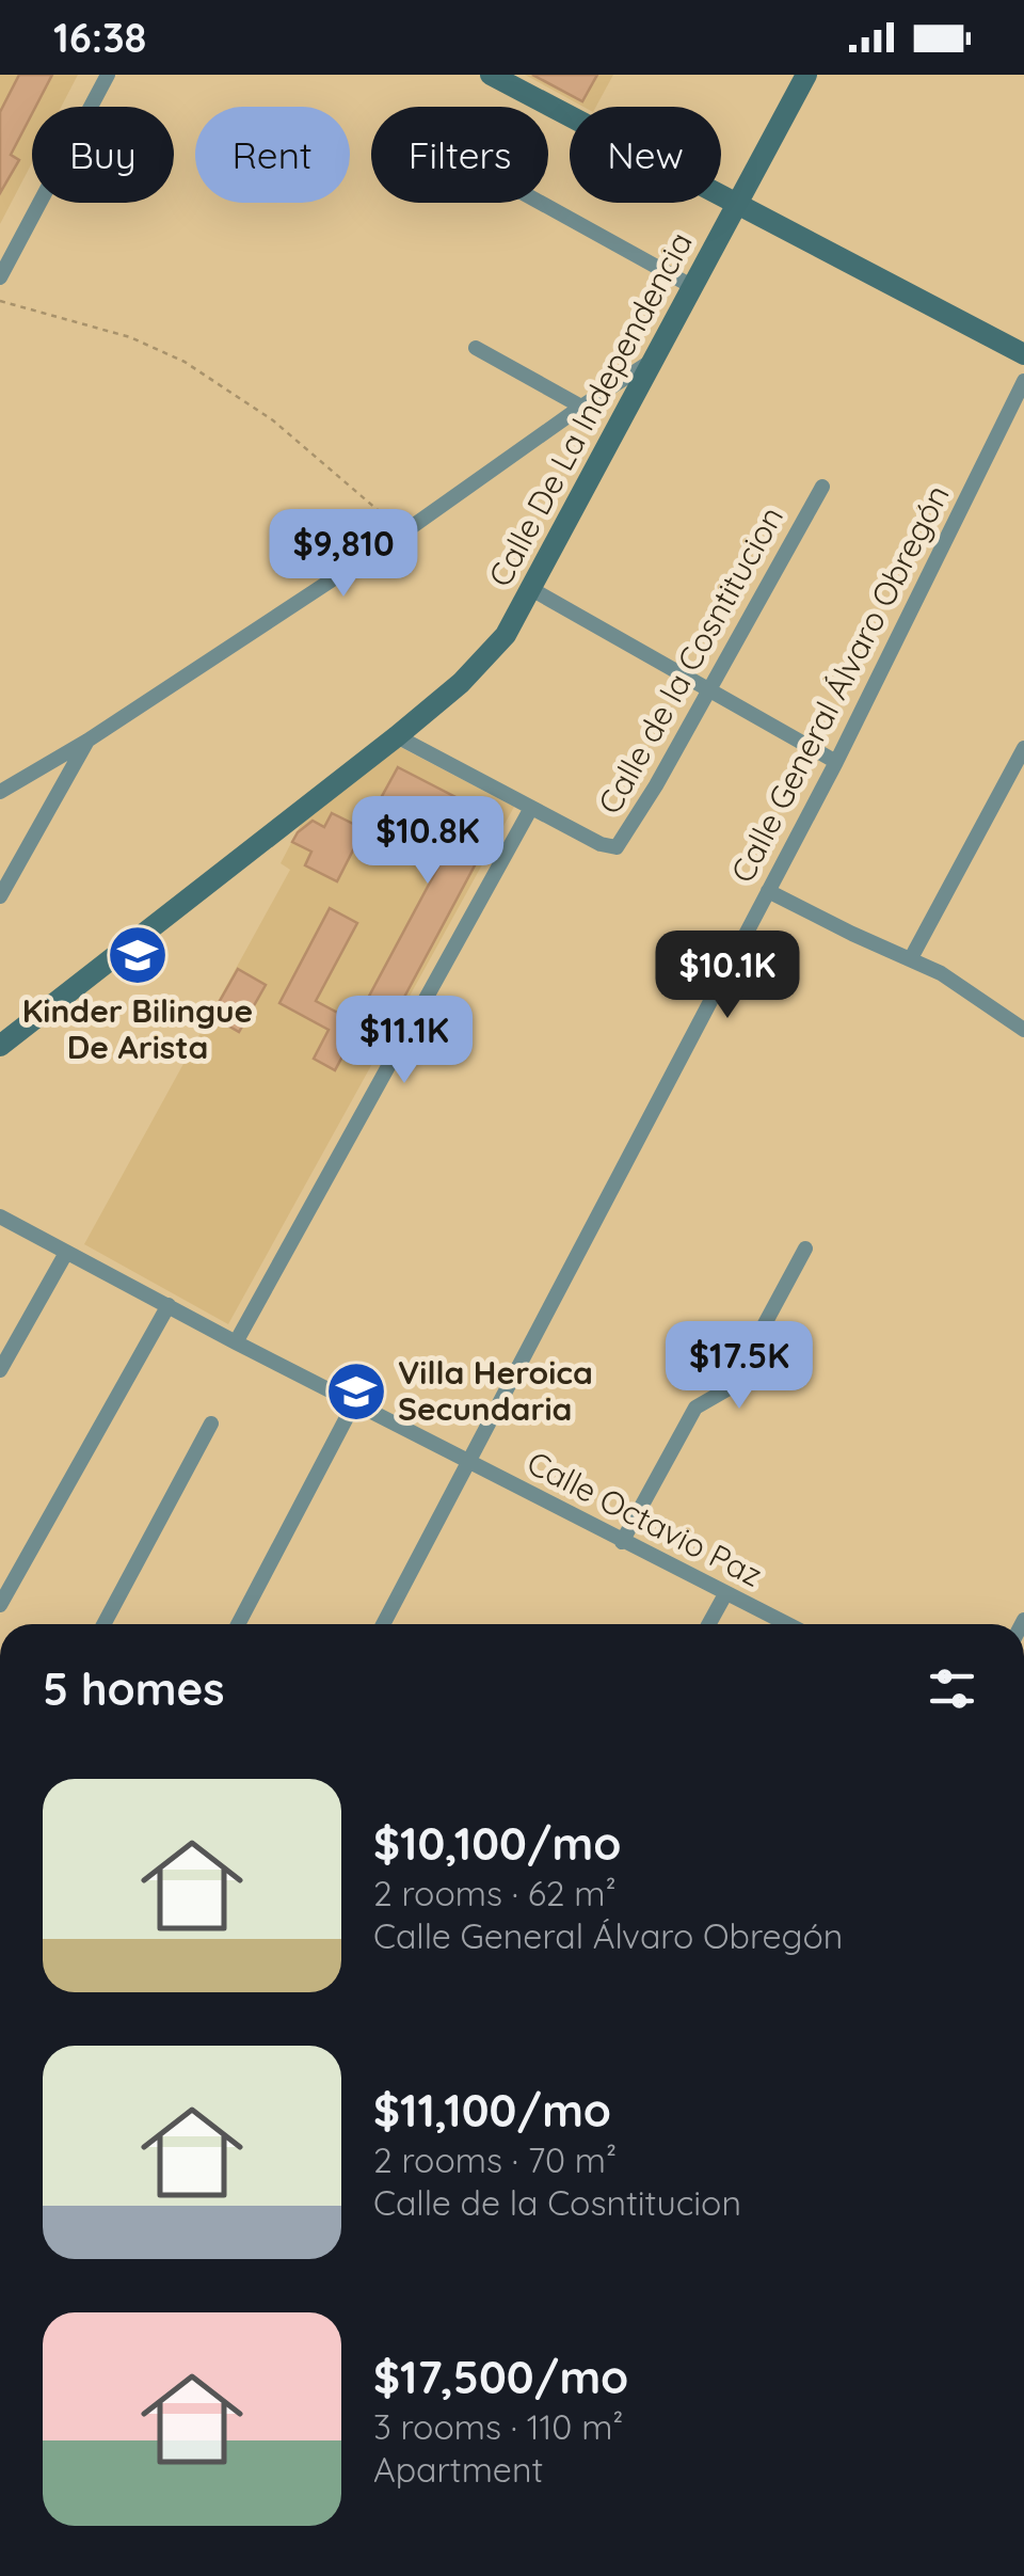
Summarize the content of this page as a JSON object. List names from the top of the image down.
{
  "streets": {
    "street": [
      "Calle De La Independencia",
      "Calle de la Cosntitucion",
      "Calle General Álvaro Obregón",
      "Calle Octavio Paz"
    ]
  },
  "crossings": [
    ["Calle General Álvaro Obregón", "Calle Octavio Paz"]
  ],
  "places": {
    "school or university": ["Kinder Bilingue De Arista", "Villa Heroica Secundaria"]
  },
  "page": {
    "status": "16:38",
    "chip": [
      "Buy",
      "Rent",
      "Filters",
      "New"
    ],
    "price": [
      "$9,810",
      "$10.8K",
      "$10.1K",
      "$11.1K",
      "$17.5K"
    ],
    "heading": "5 homes",
    "list": [
      {
        "name": "$10,100/mo",
        "note": "2 rooms · 62 m² · Calle General Álvaro Obregón"
      },
      {
        "name": "$11,100/mo",
        "note": "2 rooms · 70 m² · Calle de la Cosntitucion"
      },
      {
        "name": "$17,500/mo",
        "note": "3 rooms · 110 m² · Apartment"
      }
    ]
  }
}
